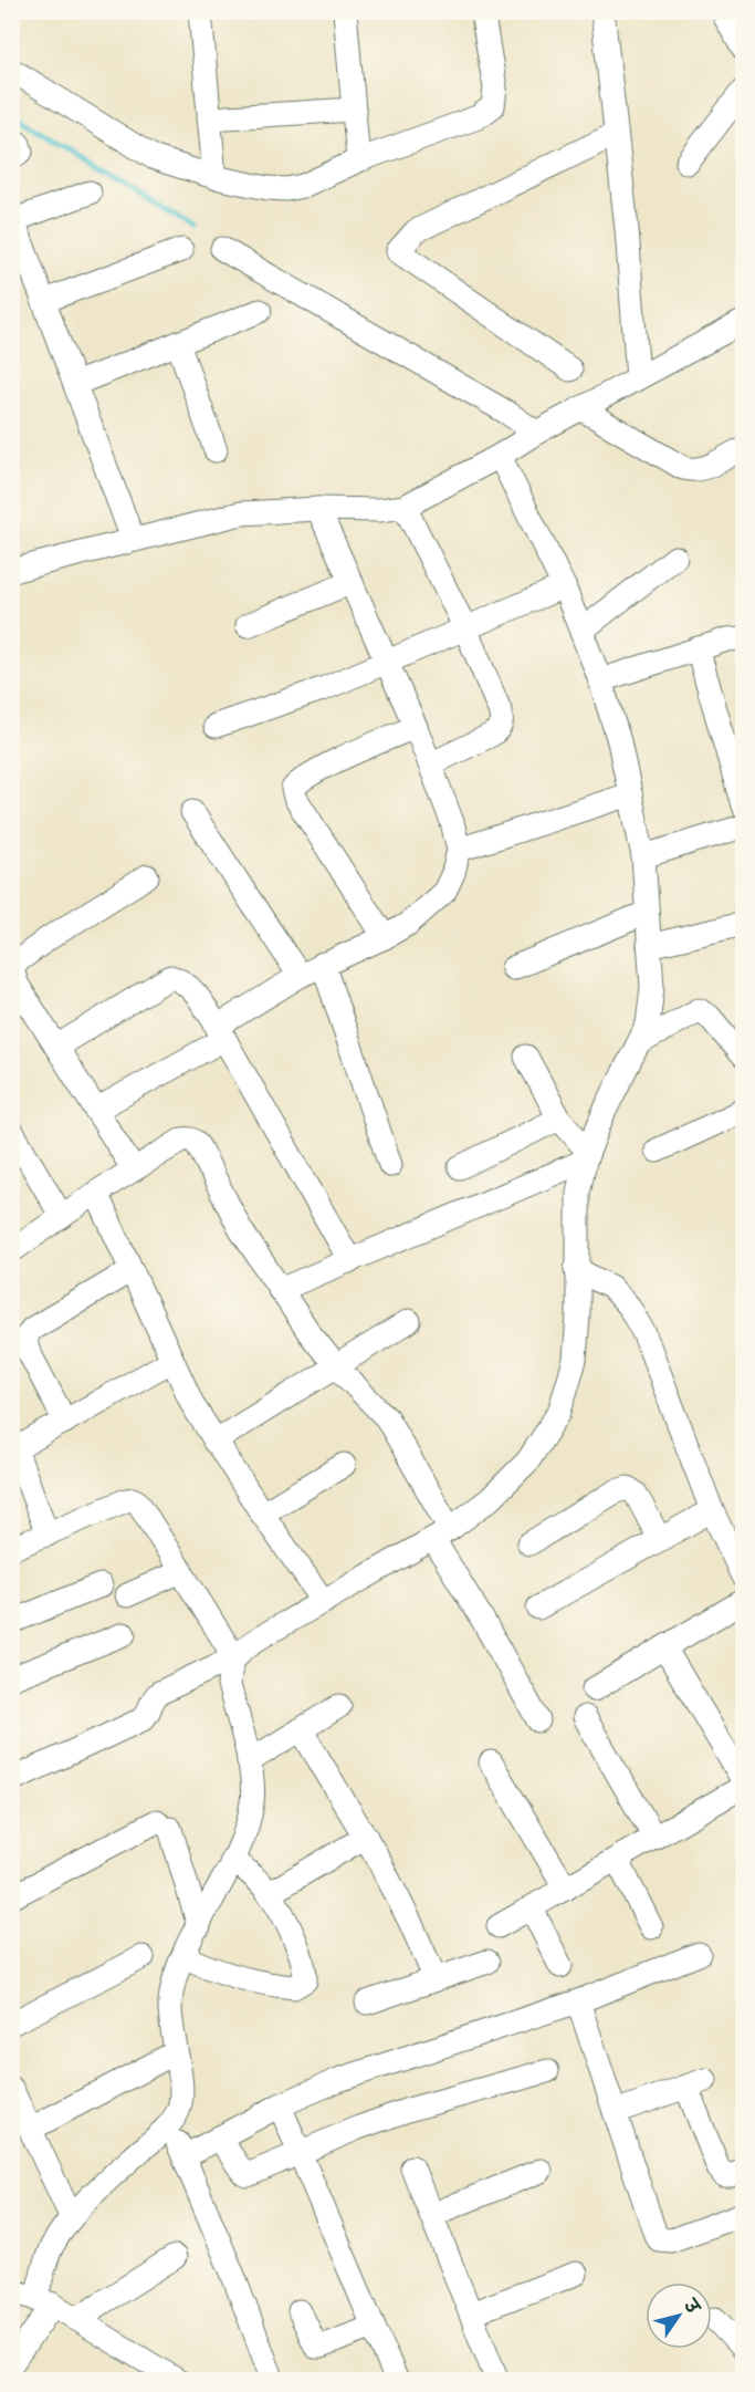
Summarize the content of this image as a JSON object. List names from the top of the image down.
{
  "north": "top right"
}
